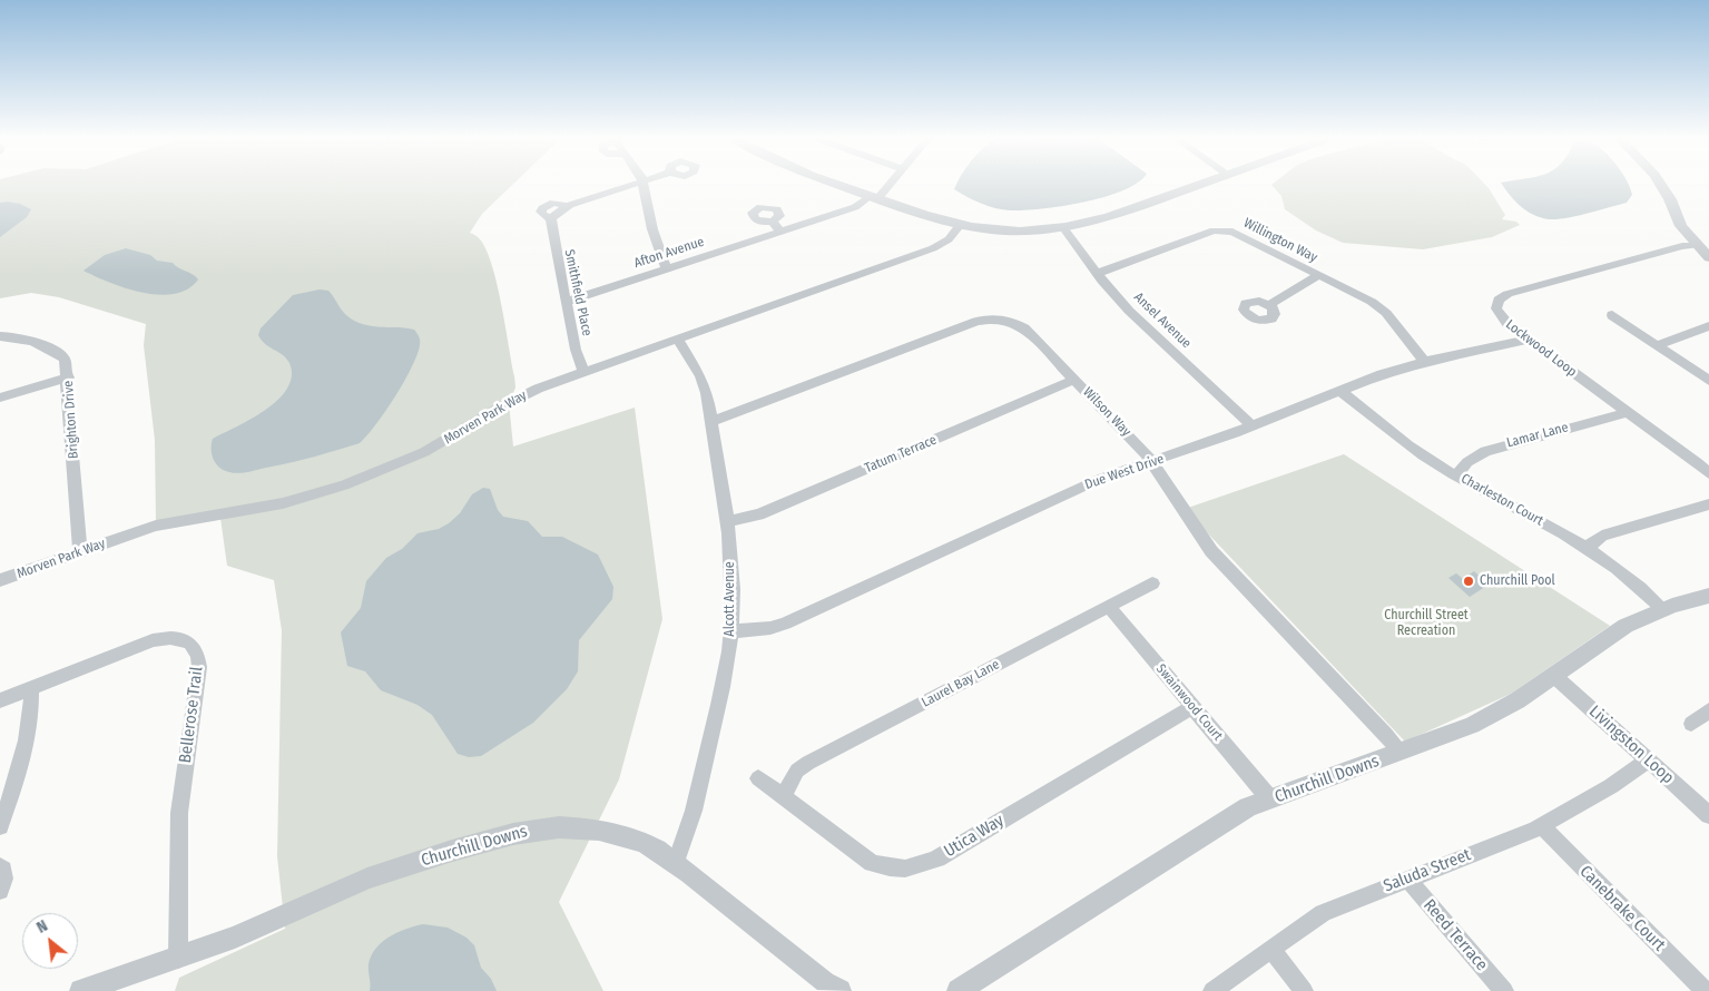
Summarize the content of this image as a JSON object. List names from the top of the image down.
{
  "streets": {
    "street": [
      "Willington Way",
      "Afton Avenue",
      "Smithfield Place",
      "Ansel Avenue",
      "Lockwood Loop",
      "Wilson Way",
      "Morven Park Way",
      "Brighton Drive",
      "Lamar Lane",
      "Tatum Terrace",
      "Due West Drive",
      "Charleston Court",
      "Alcott Avenue",
      "Laurel Bay Lane",
      "Swainwood Court",
      "Bellerose Trail",
      "Livingston Loop",
      "Churchill Downs",
      "Utica Way",
      "Saluda Street",
      "Canebrake Court",
      "Reed Terrace"
    ]
  },
  "crossings": [
    ["Willington Way", "Ansel Avenue"],
    ["Willington Way", "Due West Drive"],
    ["Afton Avenue", "Smithfield Place"],
    ["Smithfield Place", "Morven Park Way"],
    ["Ansel Avenue", "Due West Drive"],
    ["Lockwood Loop", "Lamar Lane"],
    ["Lockwood Loop", "Due West Drive"],
    ["Wilson Way", "Tatum Terrace"],
    ["Wilson Way", "Due West Drive"],
    ["Wilson Way", "Alcott Avenue"],
    ["Wilson Way", "Churchill Downs"],
    ["Morven Park Way", "Brighton Drive"],
    ["Morven Park Way", "Alcott Avenue"],
    ["Lamar Lane", "Charleston Court"],
    ["Tatum Terrace", "Alcott Avenue"],
    ["Due West Drive", "Charleston Court"],
    ["Due West Drive", "Alcott Avenue"],
    ["Charleston Court", "Churchill Downs"],
    ["Alcott Avenue", "Churchill Downs"],
    ["Laurel Bay Lane", "Swainwood Court"],
    ["Laurel Bay Lane", "Utica Way"],
    ["Swainwood Court", "Churchill Downs"],
    ["Swainwood Court", "Utica Way"],
    ["Bellerose Trail", "Churchill Downs"],
    ["Livingston Loop", "Churchill Downs"],
    ["Livingston Loop", "Saluda Street"],
    ["Saluda Street", "Canebrake Court"],
    ["Saluda Street", "Reed Terrace"]
  ],
  "parks": ["Churchill Street Recreation"],
  "places": ["Churchill Pool"],
  "north": "top left"
}
